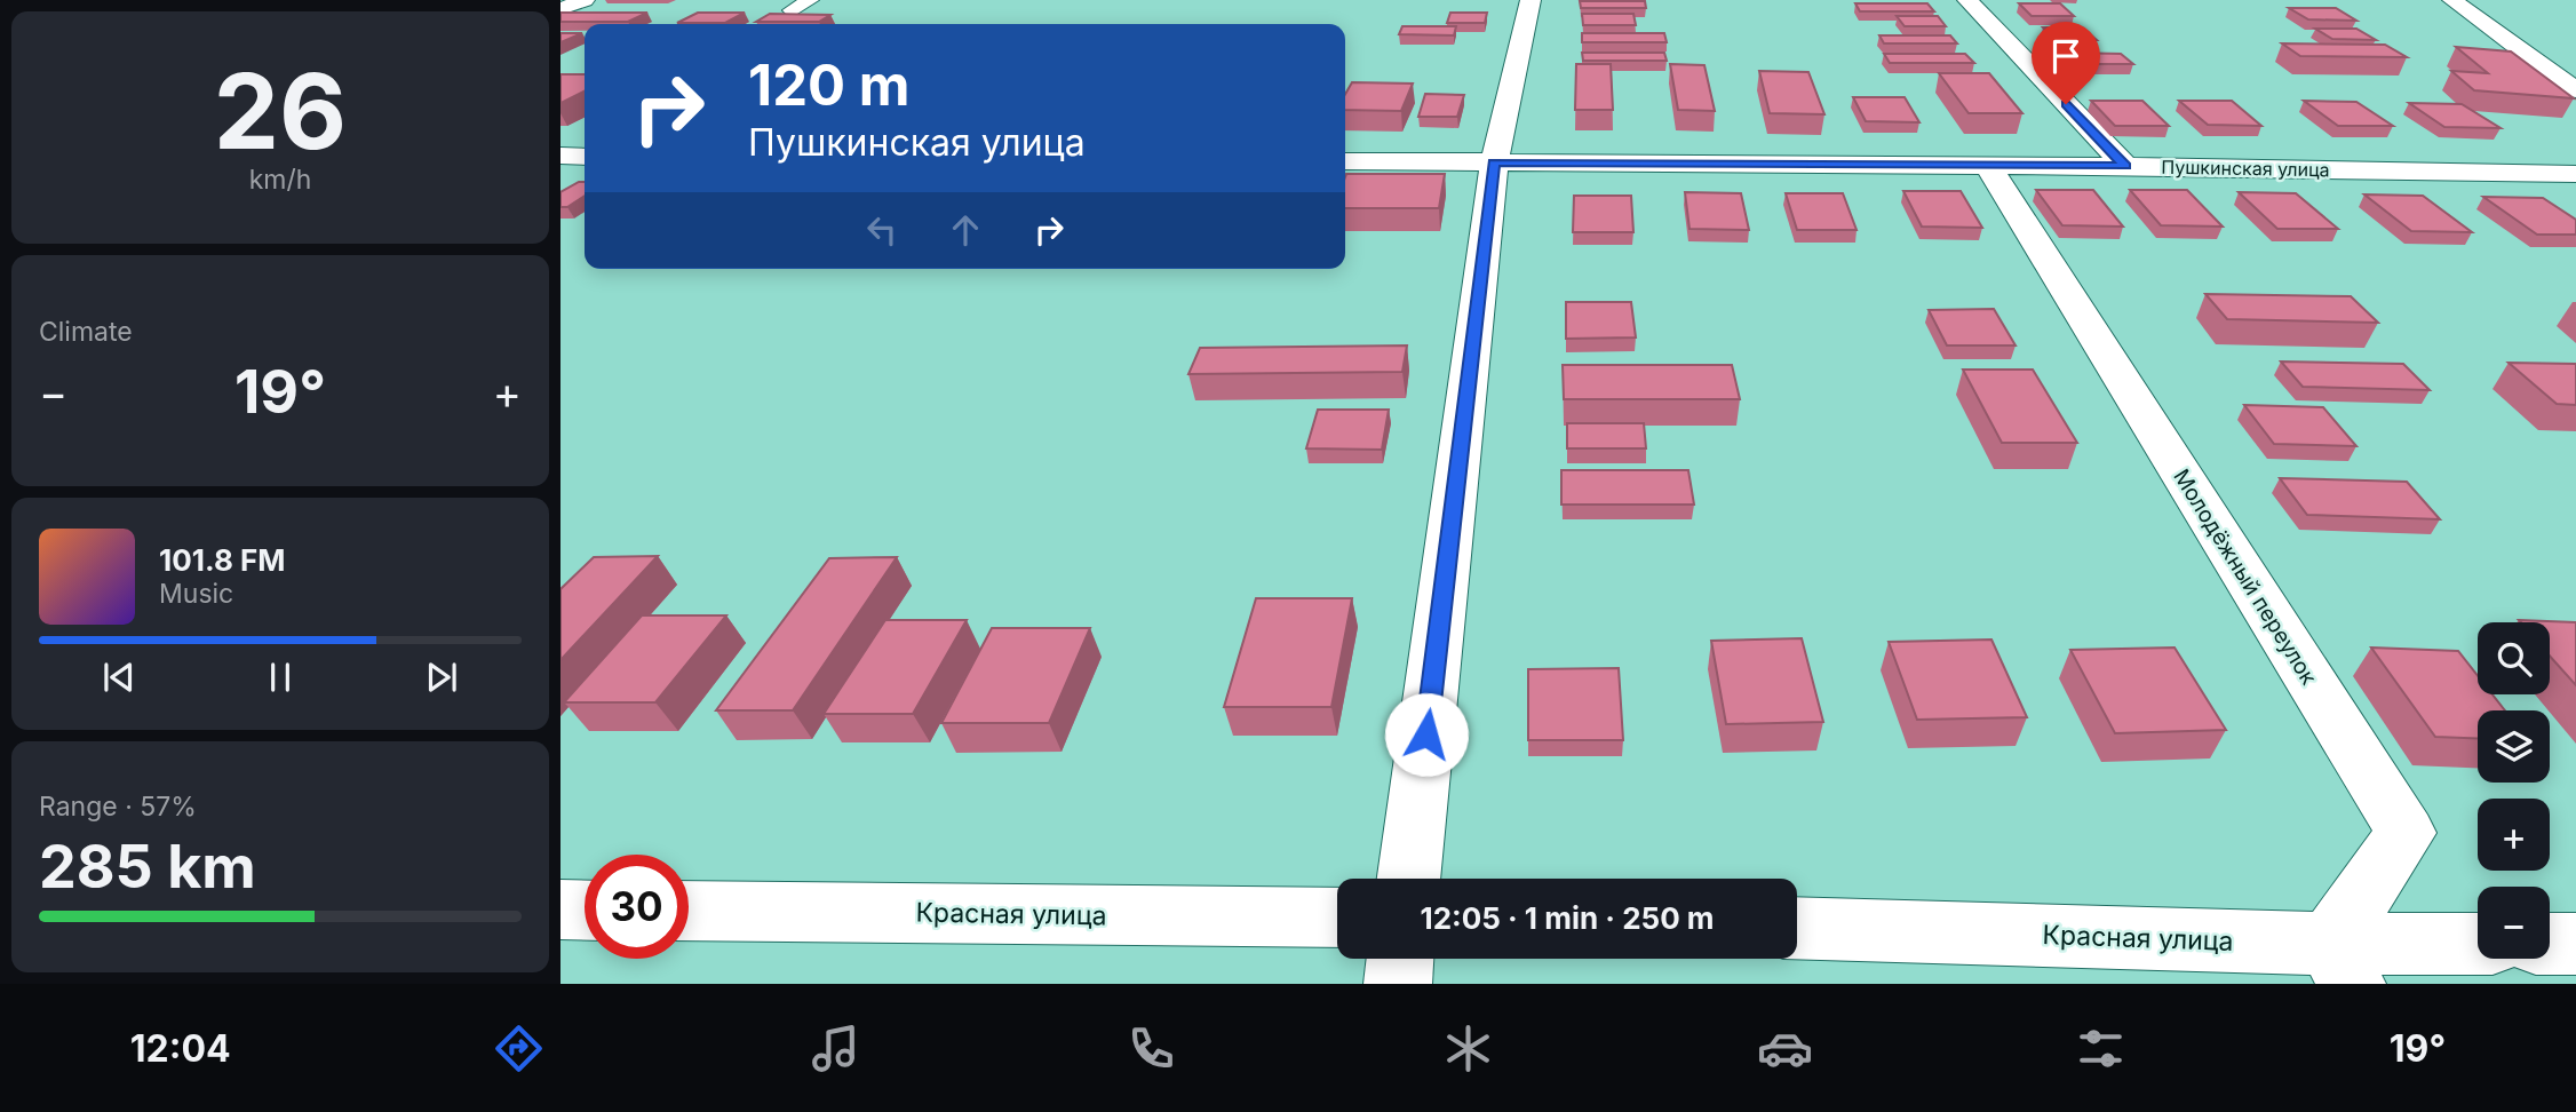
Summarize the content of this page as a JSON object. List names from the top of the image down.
{
  "streets": {
    "street": ["Пушкинская улица", "Молодёжный переулок", "Красная улица"]
  },
  "crossings": [
    ["Пушкинская улица", "Молодёжный переулок"],
    ["Молодёжный переулок", "Красная улица"]
  ],
  "page": {
    "tile": [
      ["26", "km/h"],
      "Climate",
      ["Range · 57%", "285 km"]
    ],
    "turn": ["120 m", "Пушкинская улица"],
    "heat": ["−", "19°", "+"],
    "song": ["101.8 FM", "Music"],
    "map_buttons": ["+", "−"],
    "limit": "30",
    "trip": "12:05 · 1 min · 250 m",
    "tabs": ["12:04", "19°"]
  }
}
